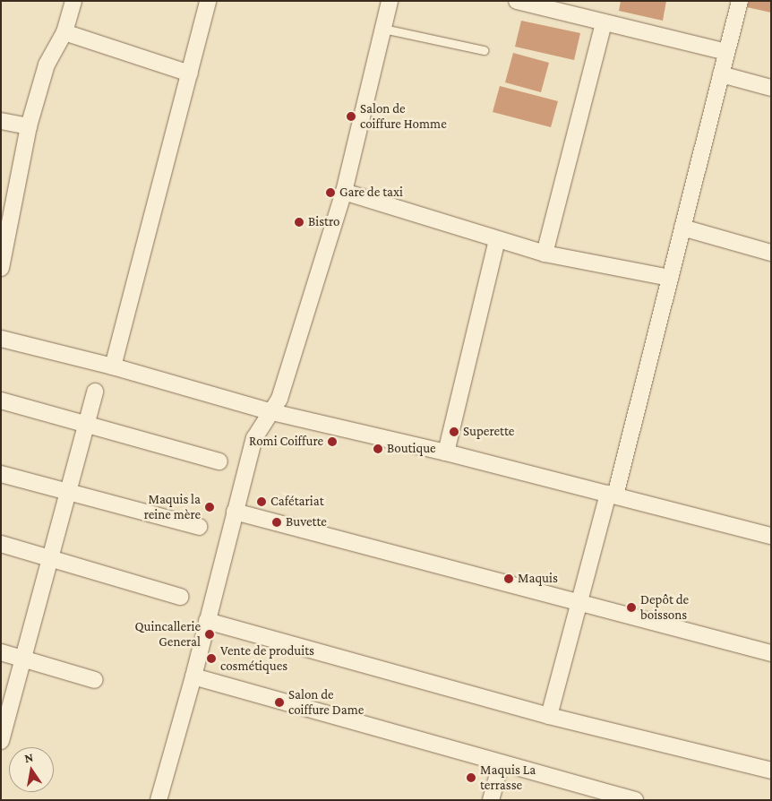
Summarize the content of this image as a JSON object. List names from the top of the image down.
{
  "places": [
    "Salon de coiffure Homme",
    "Gare de taxi",
    "Bistro",
    "Superette",
    "Romi Coiffure",
    "Boutique",
    "Cafétariat",
    "Maquis la reine mère",
    "Buvette",
    "Maquis",
    "Depôt de boissons",
    "Quincallerie General",
    "Vente de produits cosmétiques",
    "Salon de coiffure Dame",
    "Maquis La terrasse"
  ],
  "north": "top"
}
